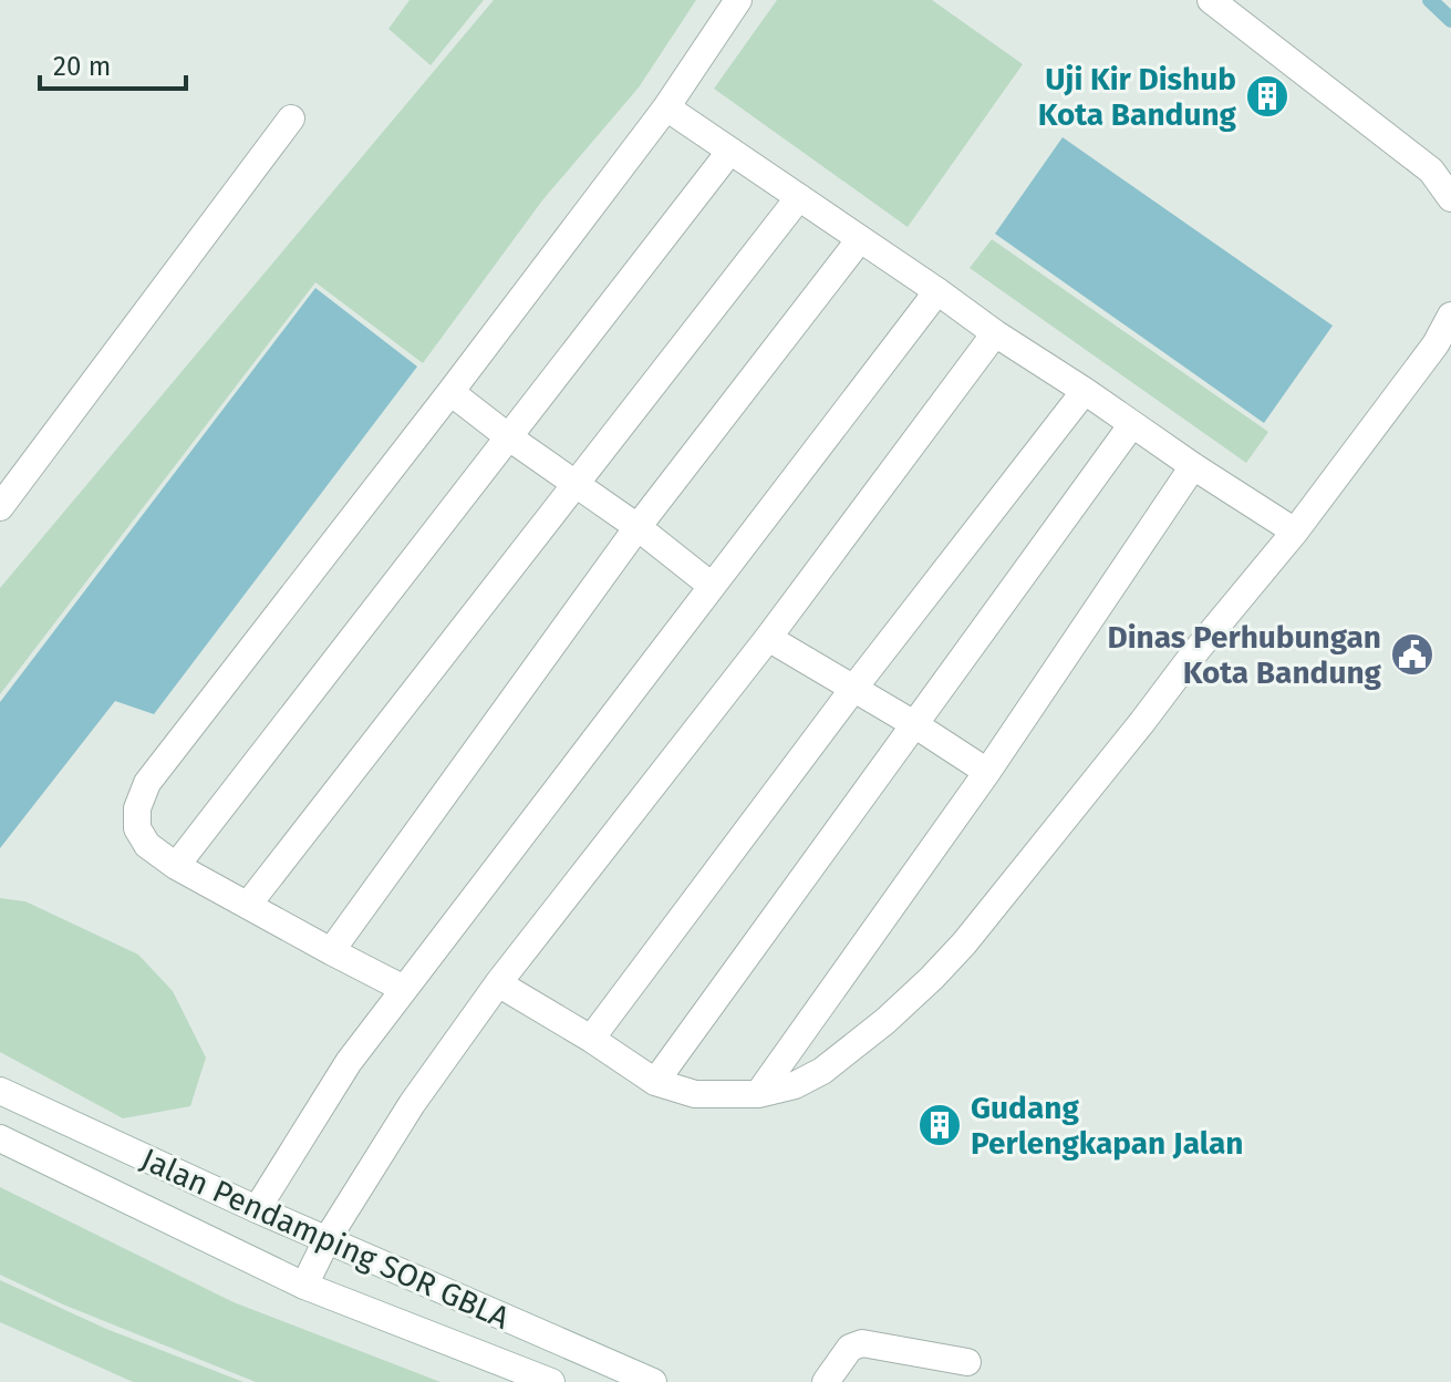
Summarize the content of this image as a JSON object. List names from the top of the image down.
{
  "streets": {
    "street": ["Jalan Pendamping SOR GBLA"]
  },
  "places": {
    "building": ["Uji Kir Dishub Kota Bandung", "Gudang Perlengkapan Jalan"],
    "public building": ["Dinas Perhubungan Kota Bandung"]
  },
  "scale_bar": "20 m"
}
